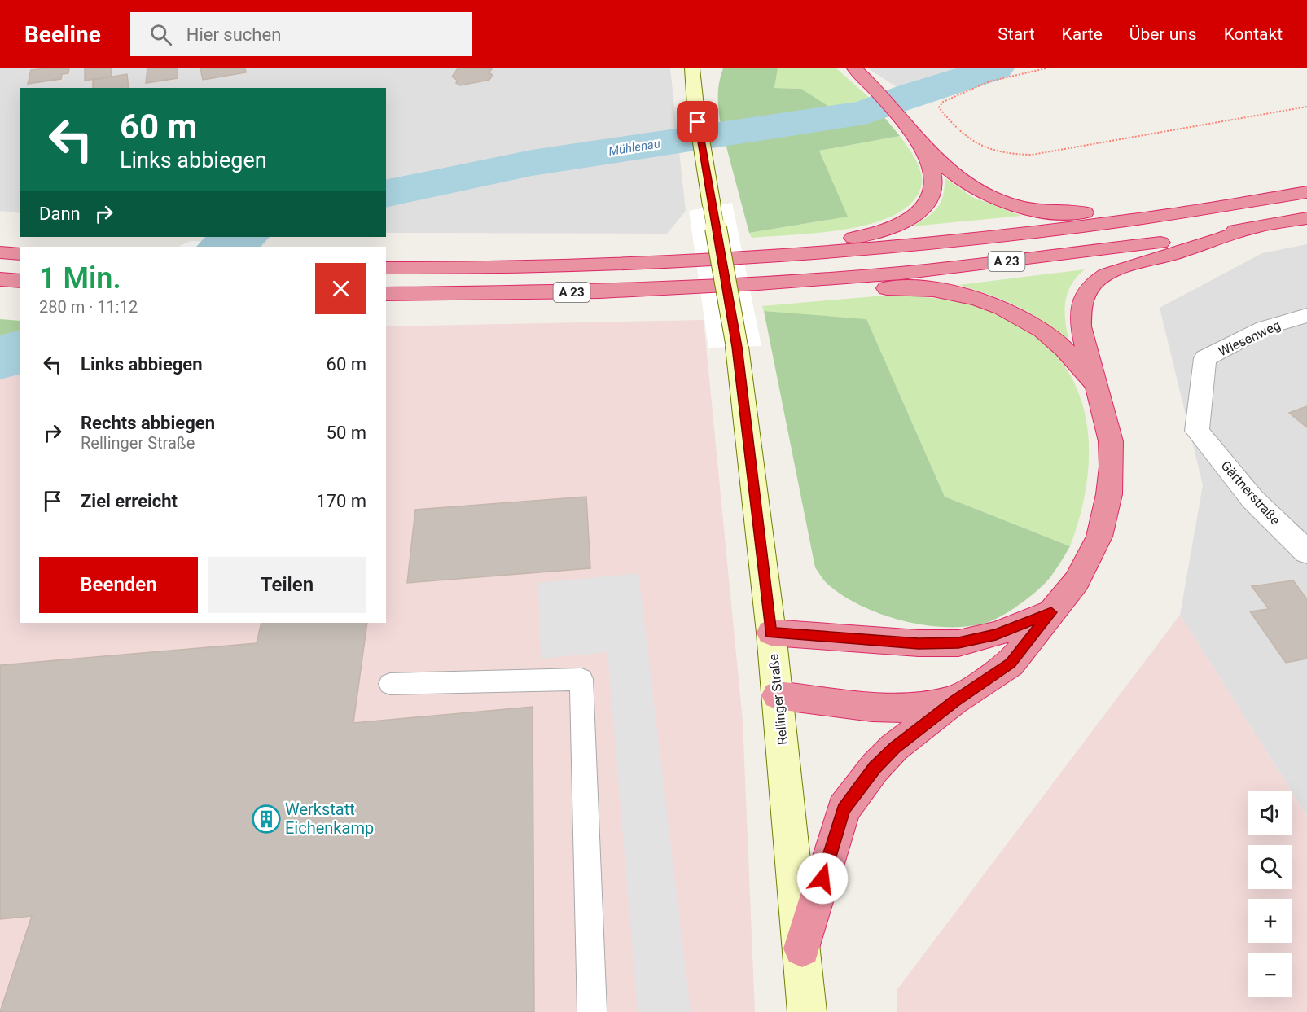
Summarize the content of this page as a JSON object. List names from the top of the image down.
{
  "streets": {
    "highway": ["A 23"],
    "street": ["Wiesenweg", "Gärtnerstraße", "Rellinger Straße"]
  },
  "crossings": [
    ["Wiesenweg", "Gärtnerstraße"]
  ],
  "water": ["Mühlenau"],
  "places": {
    "building": ["Werkstatt Eichenkamp"]
  },
  "page": {
    "header": "Beeline",
    "search": "Hier suchen",
    "nav": [
      "Start",
      "Karte",
      "Über uns",
      "Kontakt"
    ],
    "turn": ["60 m", "Links abbiegen"],
    "then": "Dann",
    "heading": ["1 Min.", "280 m · 11:12"],
    "list": [
      {
        "name": "Links abbiegen",
        "value": "60 m"
      },
      {
        "name": "Rechts abbiegen",
        "note": "Rellinger Straße",
        "value": "50 m"
      },
      {
        "name": "Ziel erreicht",
        "value": "170 m"
      }
    ],
    "buttons": ["Beenden", "Teilen"],
    "map_buttons": ["+", "−"]
  }
}
